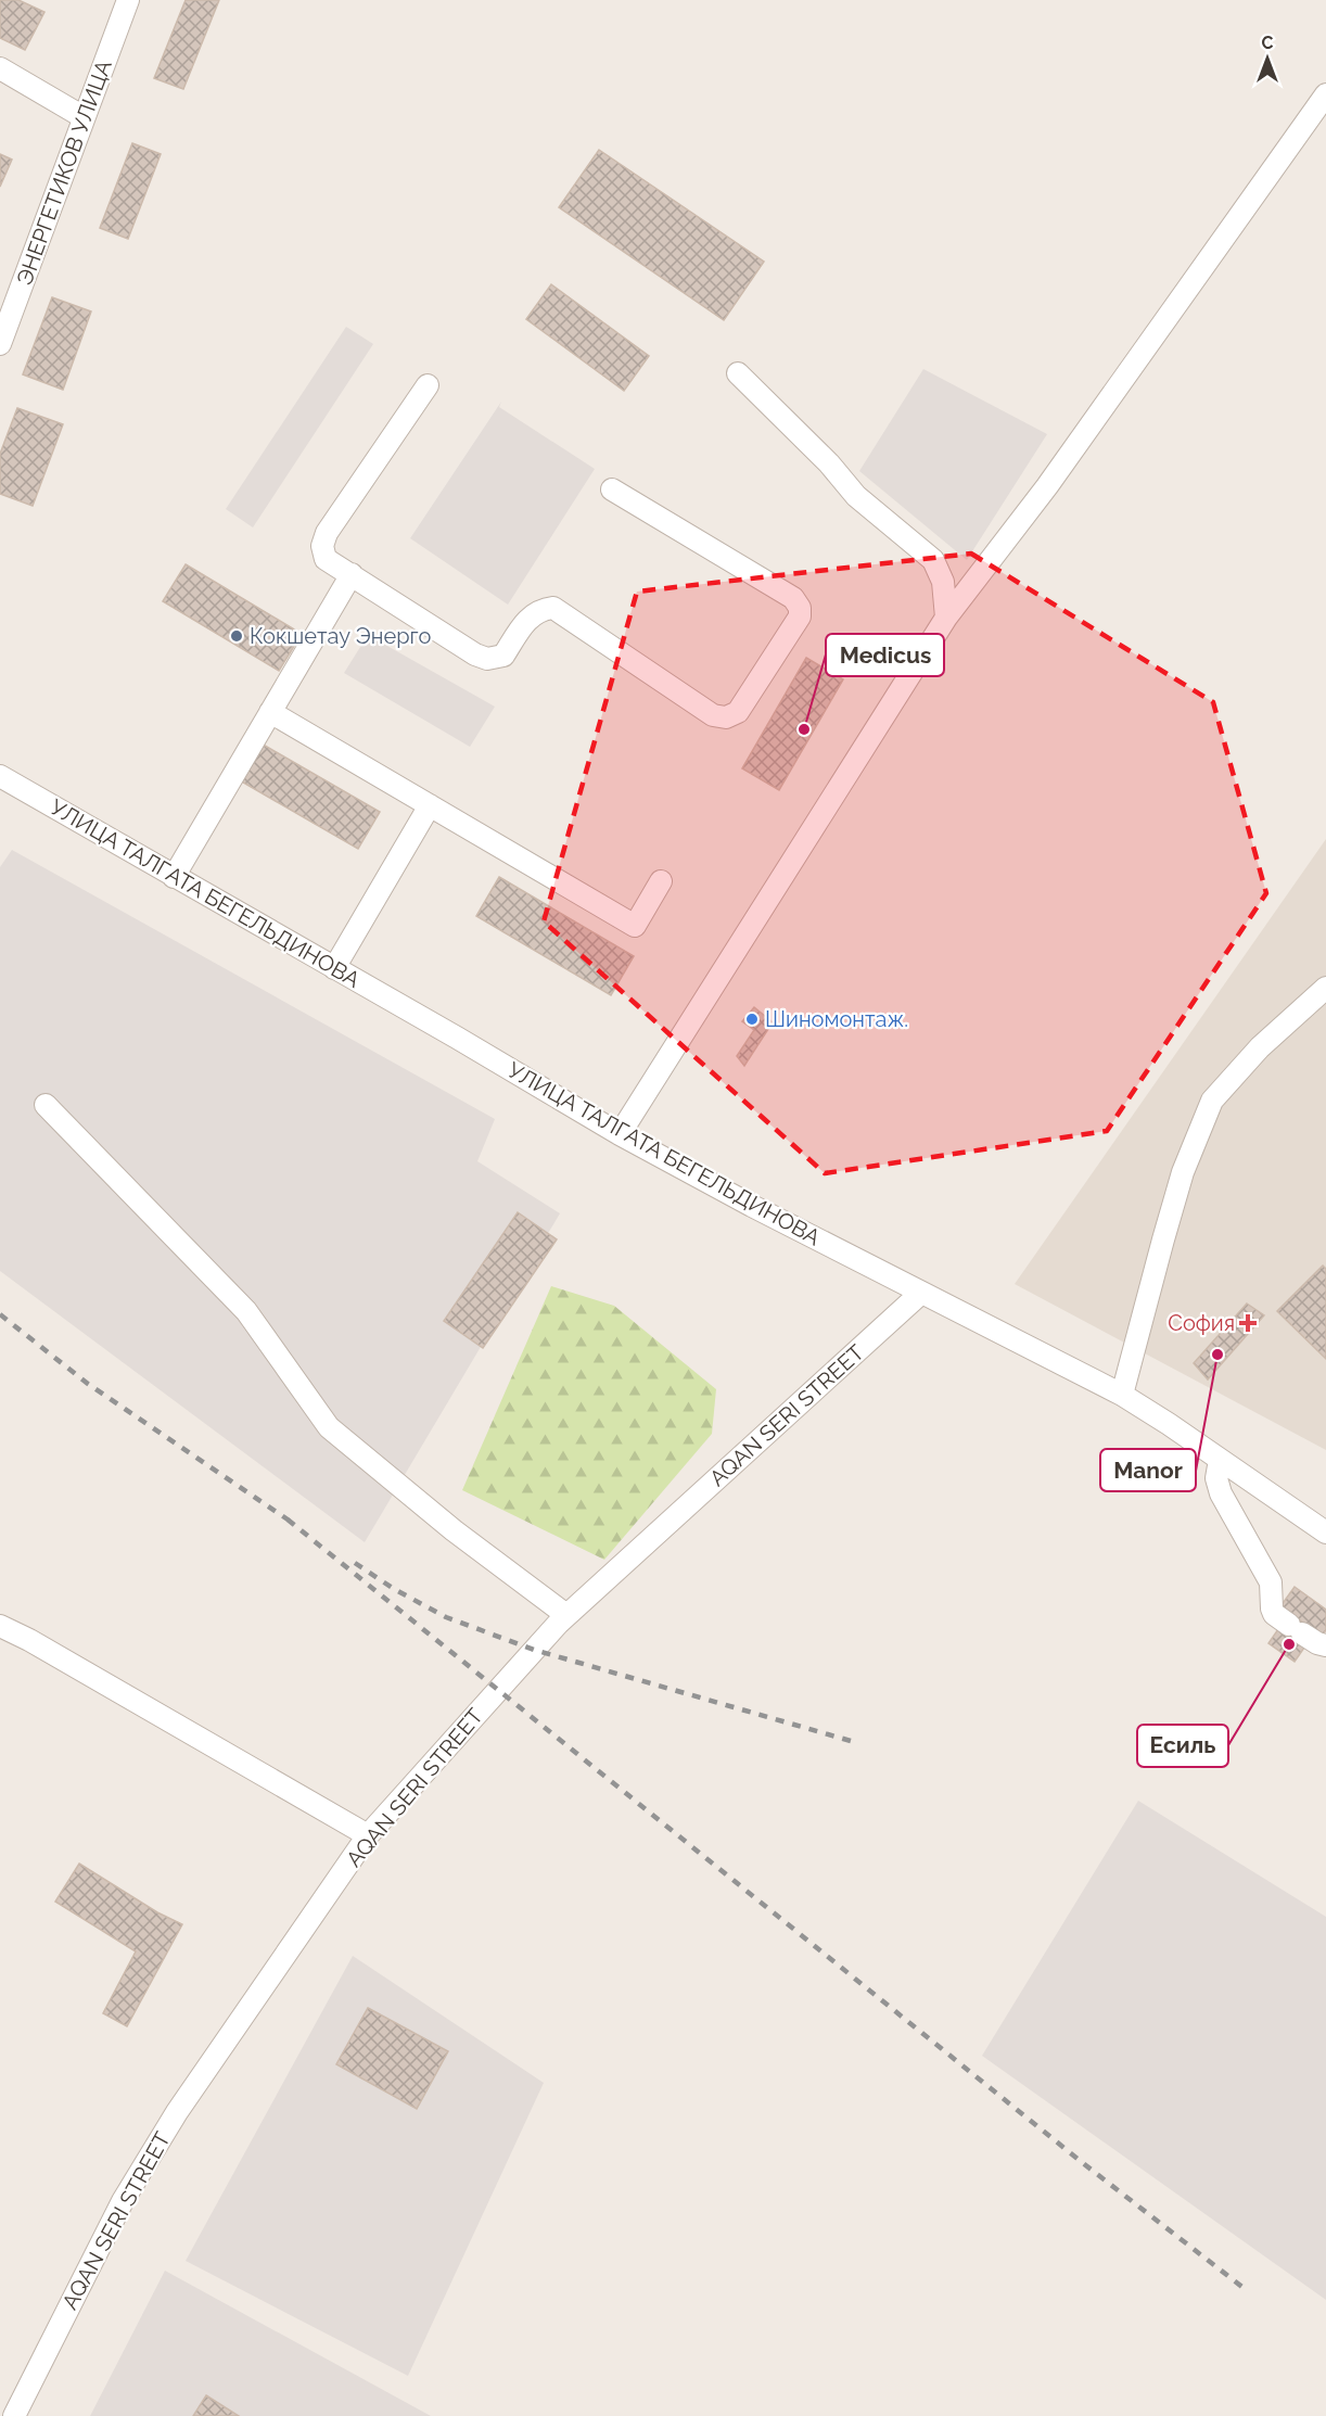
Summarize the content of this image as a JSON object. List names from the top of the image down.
{
  "streets": {
    "street": ["ЭНЕРГЕТИКОВ УЛИЦА", "УЛИЦА ТАЛГАТА БЕГЕЛЬДИНОВА", "AQAN SERI STREET"]
  },
  "crossings": [
    ["УЛИЦА ТАЛГАТА БЕГЕЛЬДИНОВА", "AQAN SERI STREET"]
  ],
  "places": {
    "other": [
      "Кокшетау Энерго",
      "Medicus",
      "Шиномонтаж.",
      "Manor",
      "Есиль"
    ],
    "health": ["София"]
  },
  "north": "top"
}
